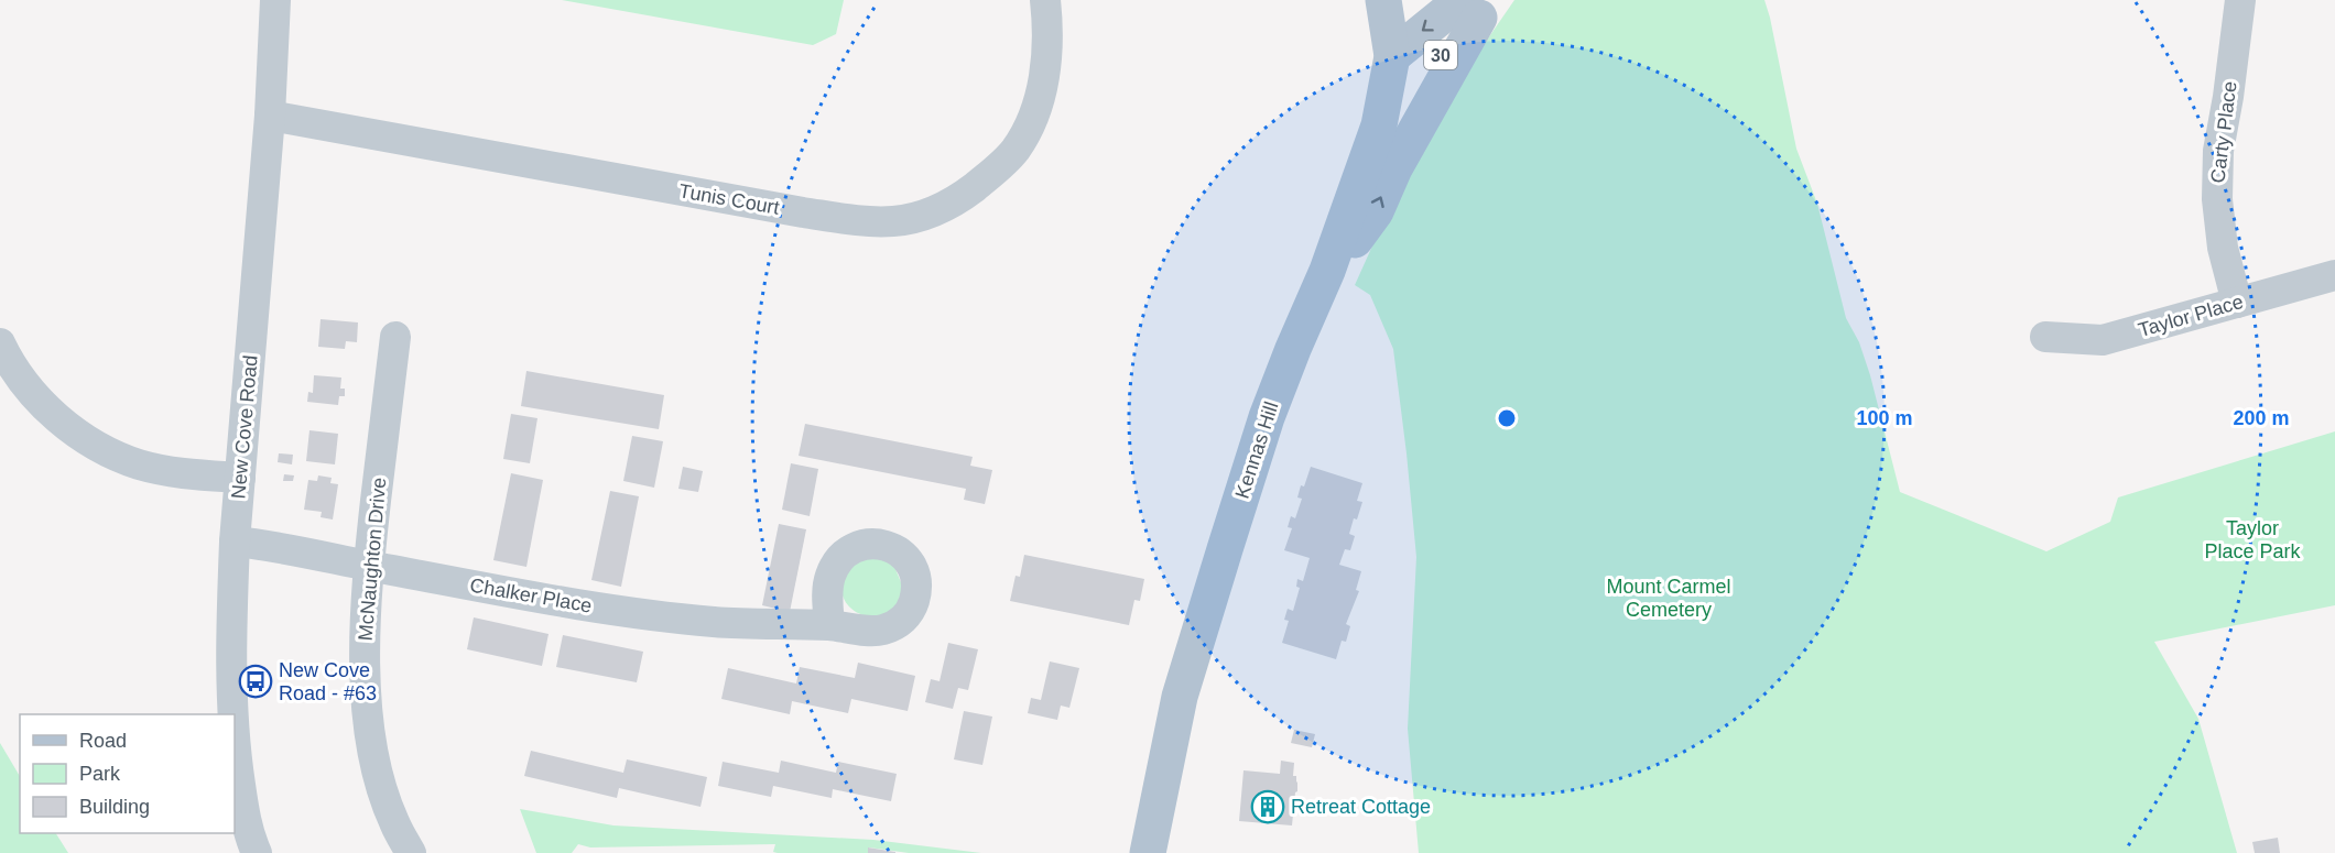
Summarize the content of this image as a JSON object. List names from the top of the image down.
{
  "streets": {
    "main road": ["30", "Kennas Hill"],
    "street": [
      "Carty Place",
      "Tunis Court",
      "Taylor Place",
      "New Cove Road",
      "McNaughton Drive",
      "Chalker Place"
    ]
  },
  "crossings": [
    ["30", "Kennas Hill"],
    ["Carty Place", "Taylor Place"],
    ["Tunis Court", "New Cove Road"],
    ["New Cove Road", "Chalker Place"],
    ["McNaughton Drive", "Chalker Place"]
  ],
  "parks": ["Taylor Place Park", "Mount Carmel Cemetery"],
  "places": {
    "bus stop": ["New Cove Road - #63"],
    "building": ["Retreat Cottage"]
  },
  "legend": ["Road", "Park", "Building"],
  "rings": ["100 m", "200 m"]
}
